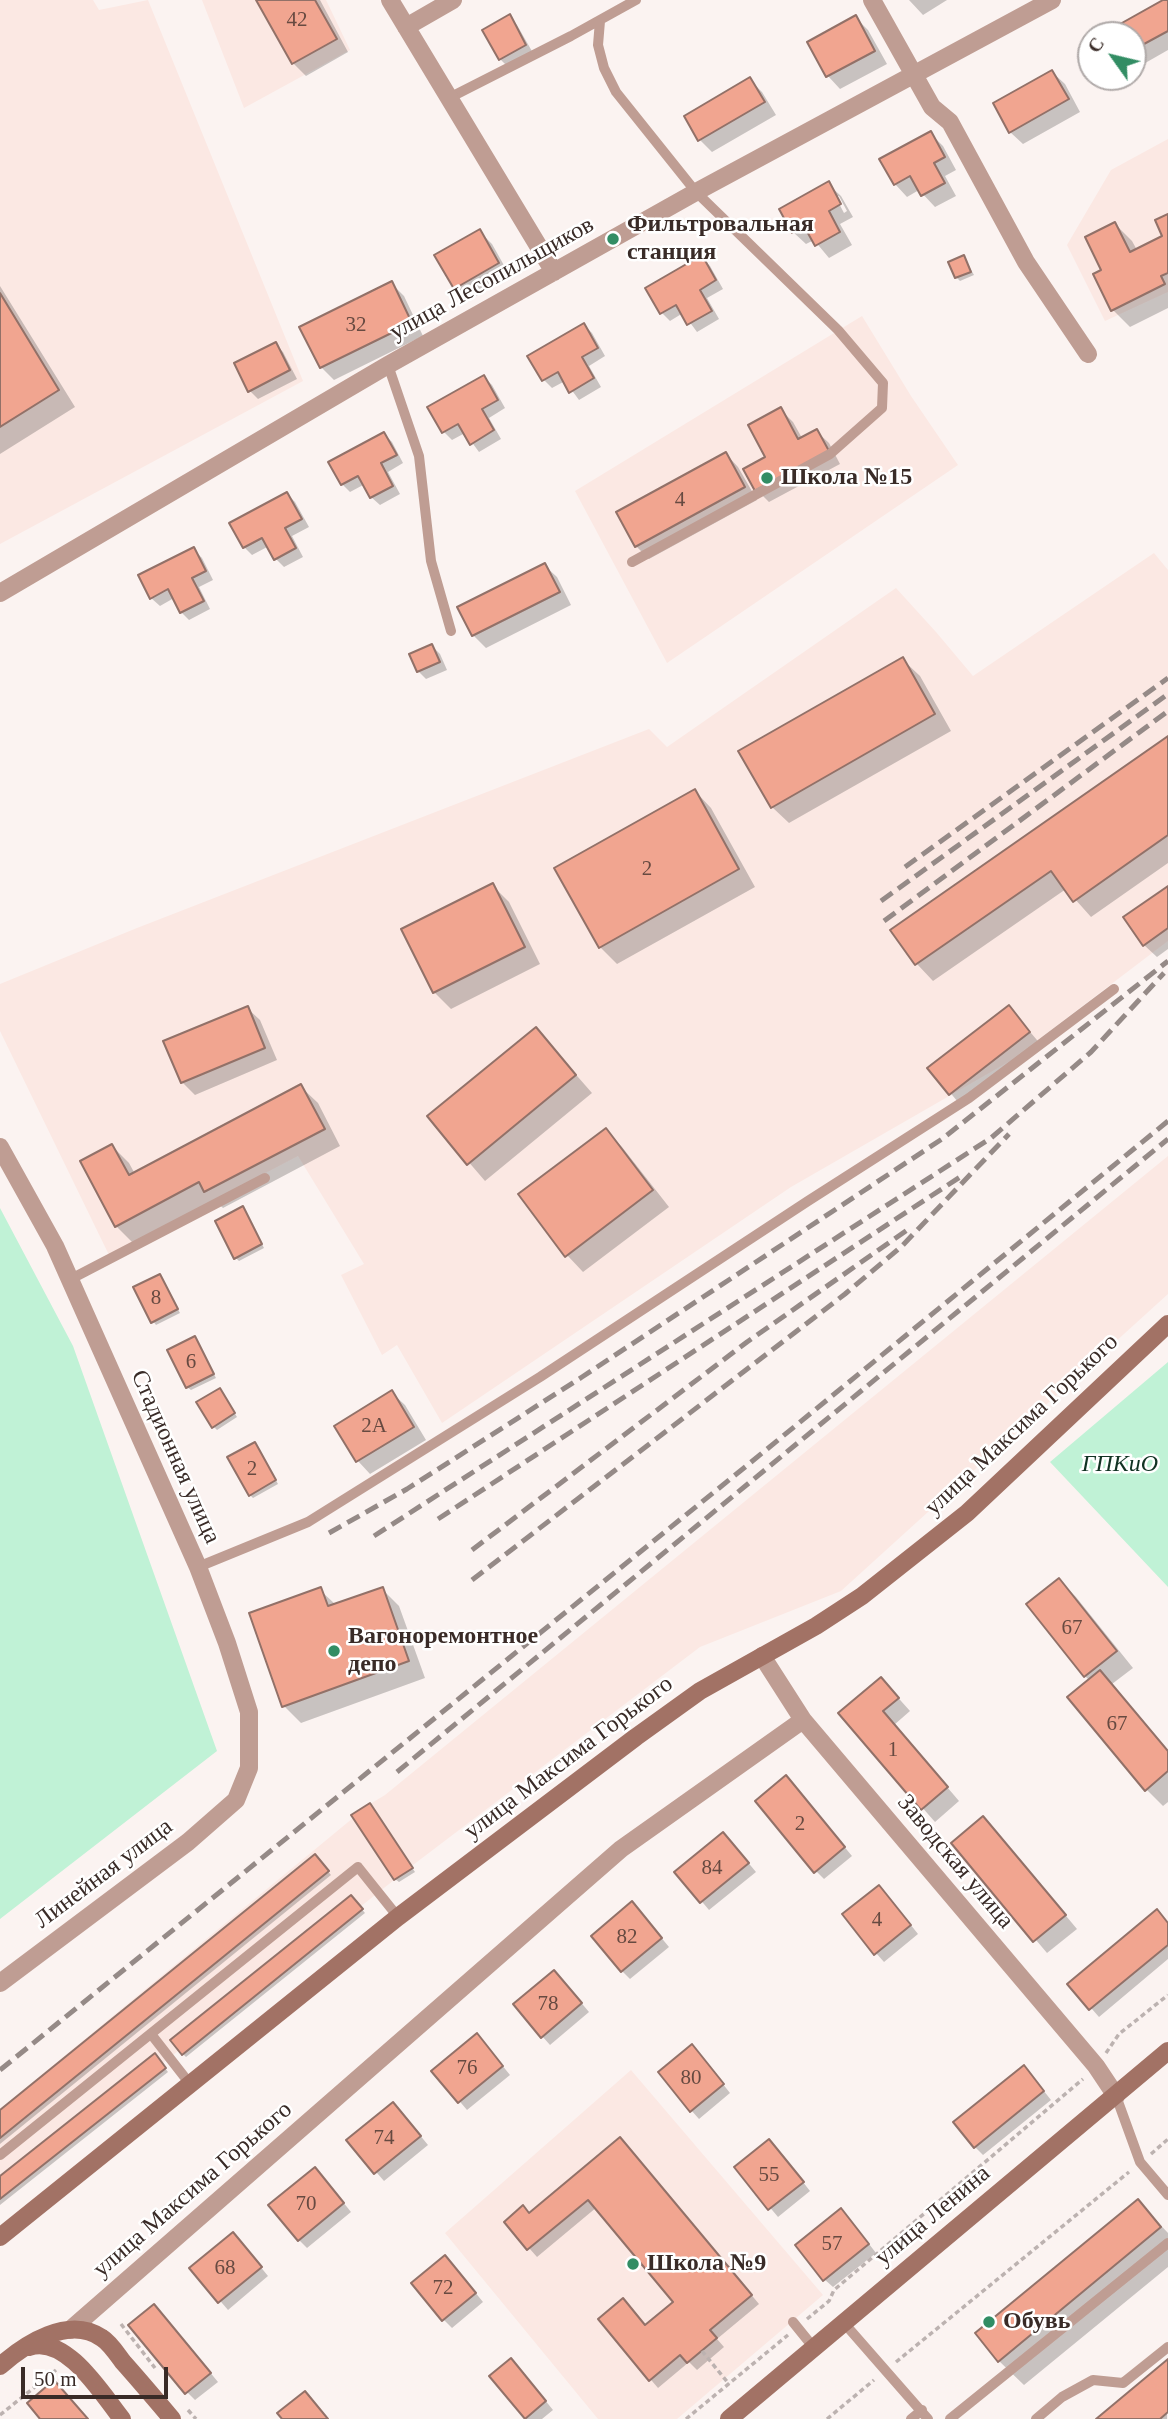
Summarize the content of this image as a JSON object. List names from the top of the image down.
{
  "streets": {
    "street": [
      "улица Лесопильщиков",
      "улица Максима Горького",
      "Стадионная улица",
      "Заводская улица",
      "Линейная улица",
      "улица Ленина"
    ]
  },
  "crossings": [
    ["улица Максима Горького", "Заводская улица"],
    ["Стадионная улица", "Линейная улица"],
    ["Заводская улица", "улица Ленина"]
  ],
  "parks": ["ГПКиО"],
  "places": [
    "Фильтровальная станция",
    "Школа №15",
    "Вагоноремонтное депо",
    "Школа №9",
    "Обувь"
  ],
  "house_numbers": [
    "42",
    "32",
    "4",
    "2",
    "8",
    "6",
    "2А",
    "2",
    "67",
    "67",
    "1",
    "2",
    "84",
    "4",
    "82",
    "78",
    "76",
    "80",
    "74",
    "55",
    "70",
    "57",
    "68",
    "72"
  ],
  "scale_bar": "50 m",
  "north": "top left"
}
